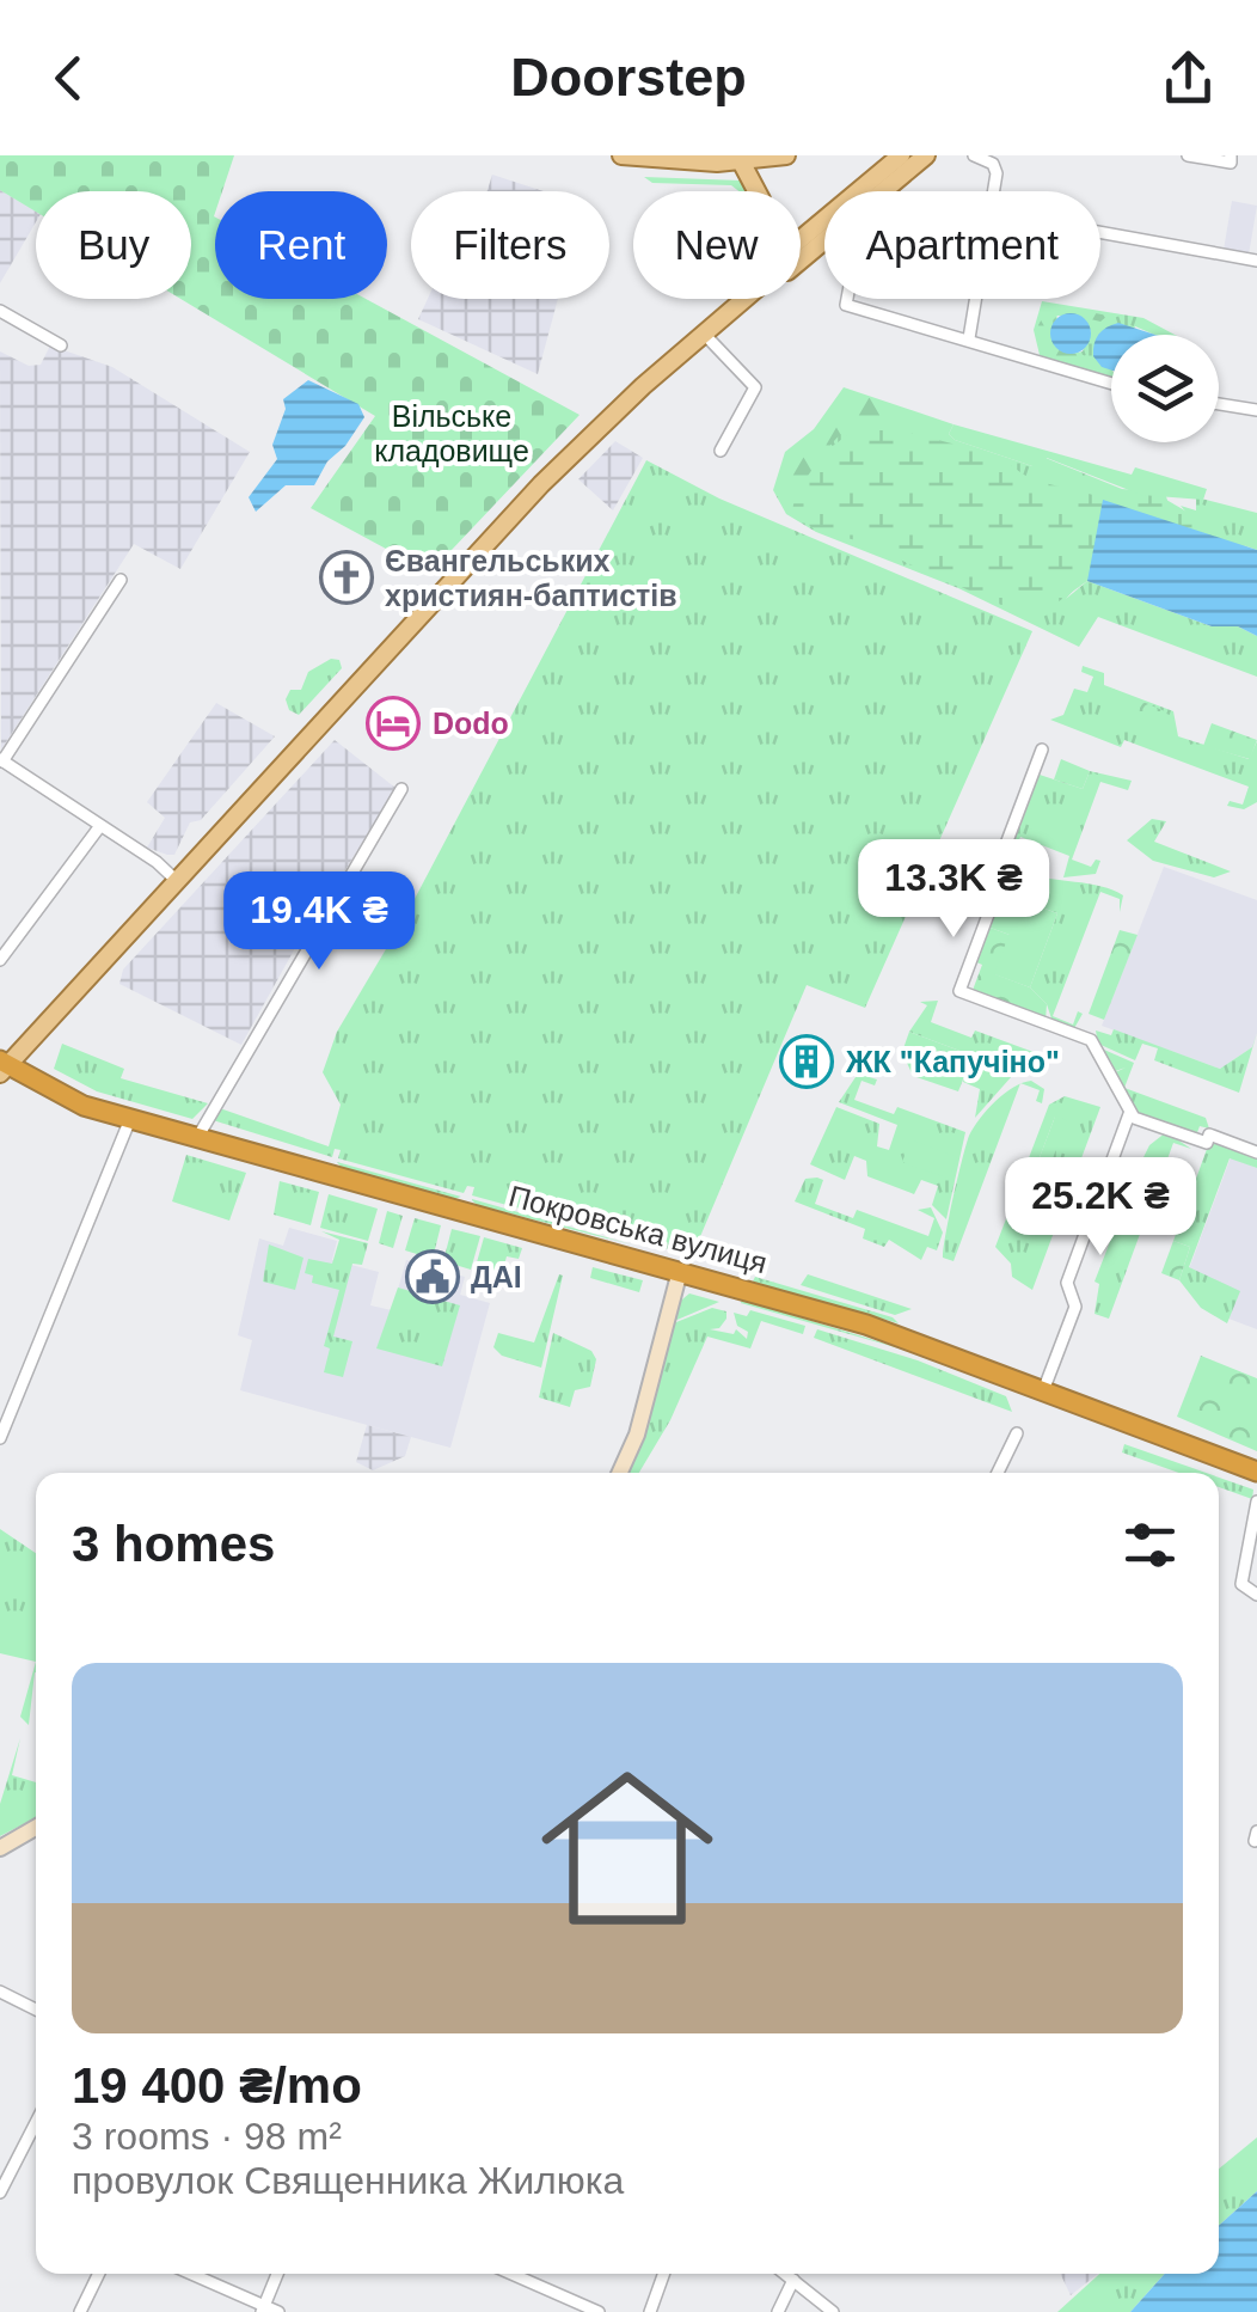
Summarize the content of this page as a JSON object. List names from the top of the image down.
{
  "streets": {
    "highway": ["Покровська вулиця"]
  },
  "parks": ["Вільське кладовище"],
  "places": {
    "church": ["Євангельських християн-баптистів"],
    "hotel": ["Dodo"],
    "building": ["ЖК \"Капучіно\""],
    "public building": ["ДАІ"]
  },
  "page": {
    "header": "Doorstep",
    "chip": [
      "Buy",
      "Rent",
      "Filters",
      "New",
      "Apartment"
    ],
    "price": ["13.3K ₴", "19.4K ₴", "25.2K ₴"],
    "heading": "3 homes",
    "list": [
      {
        "name": "19 400 ₴/mo",
        "note": "3 rooms · 98 m² · провулок Священника Жилюка"
      }
    ]
  }
}
